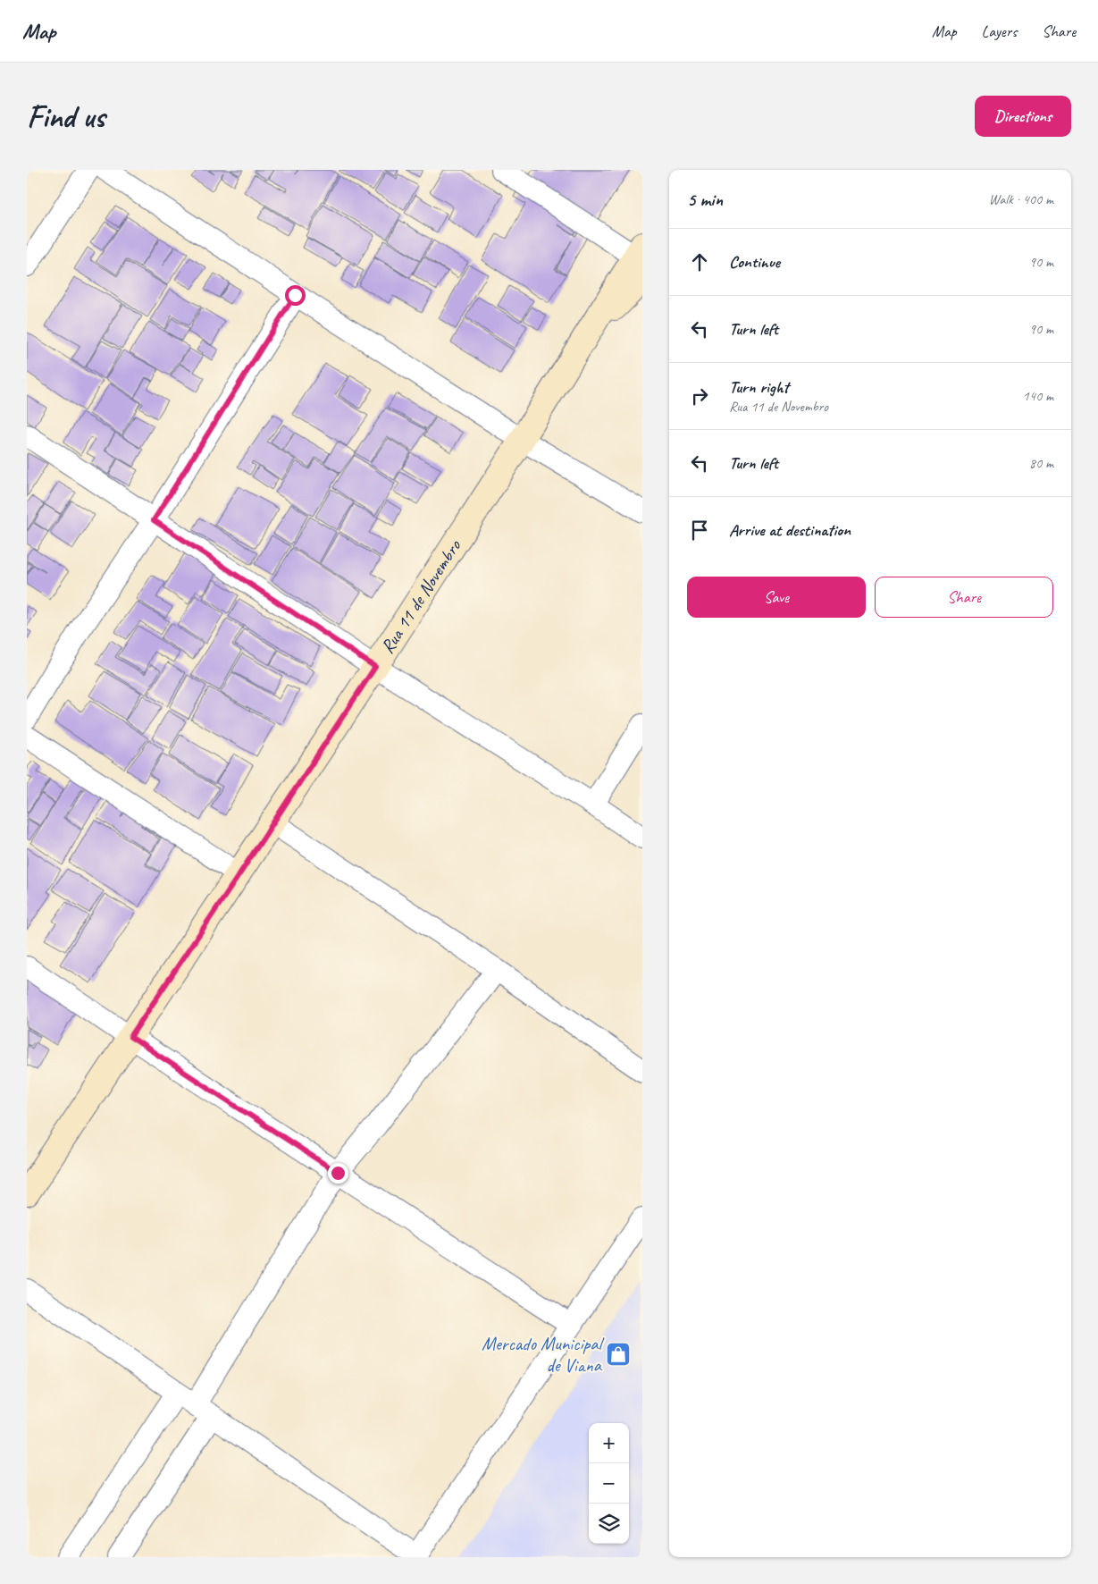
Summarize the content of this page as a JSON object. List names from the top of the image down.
{
  "streets": {
    "main road": ["Rua 11 de Novembro"]
  },
  "places": {
    "shop": ["Mercado Municipal de Viana"]
  },
  "page": {
    "header": "Map",
    "nav": ["Map", "Layers", "Share"],
    "buttons": [
      "Directions",
      ["Save", "Share"]
    ],
    "title": "Find us",
    "heading": ["5 min", "Walk · 400 m"],
    "list": [
      ["Continue", "90 m"],
      ["Turn left", "90 m"],
      ["Turn right", "Rua 11 de Novembro", "140 m"],
      ["Turn left", "80 m"],
      "Arrive at destination"
    ],
    "map_buttons": ["+", "−"]
  }
}
